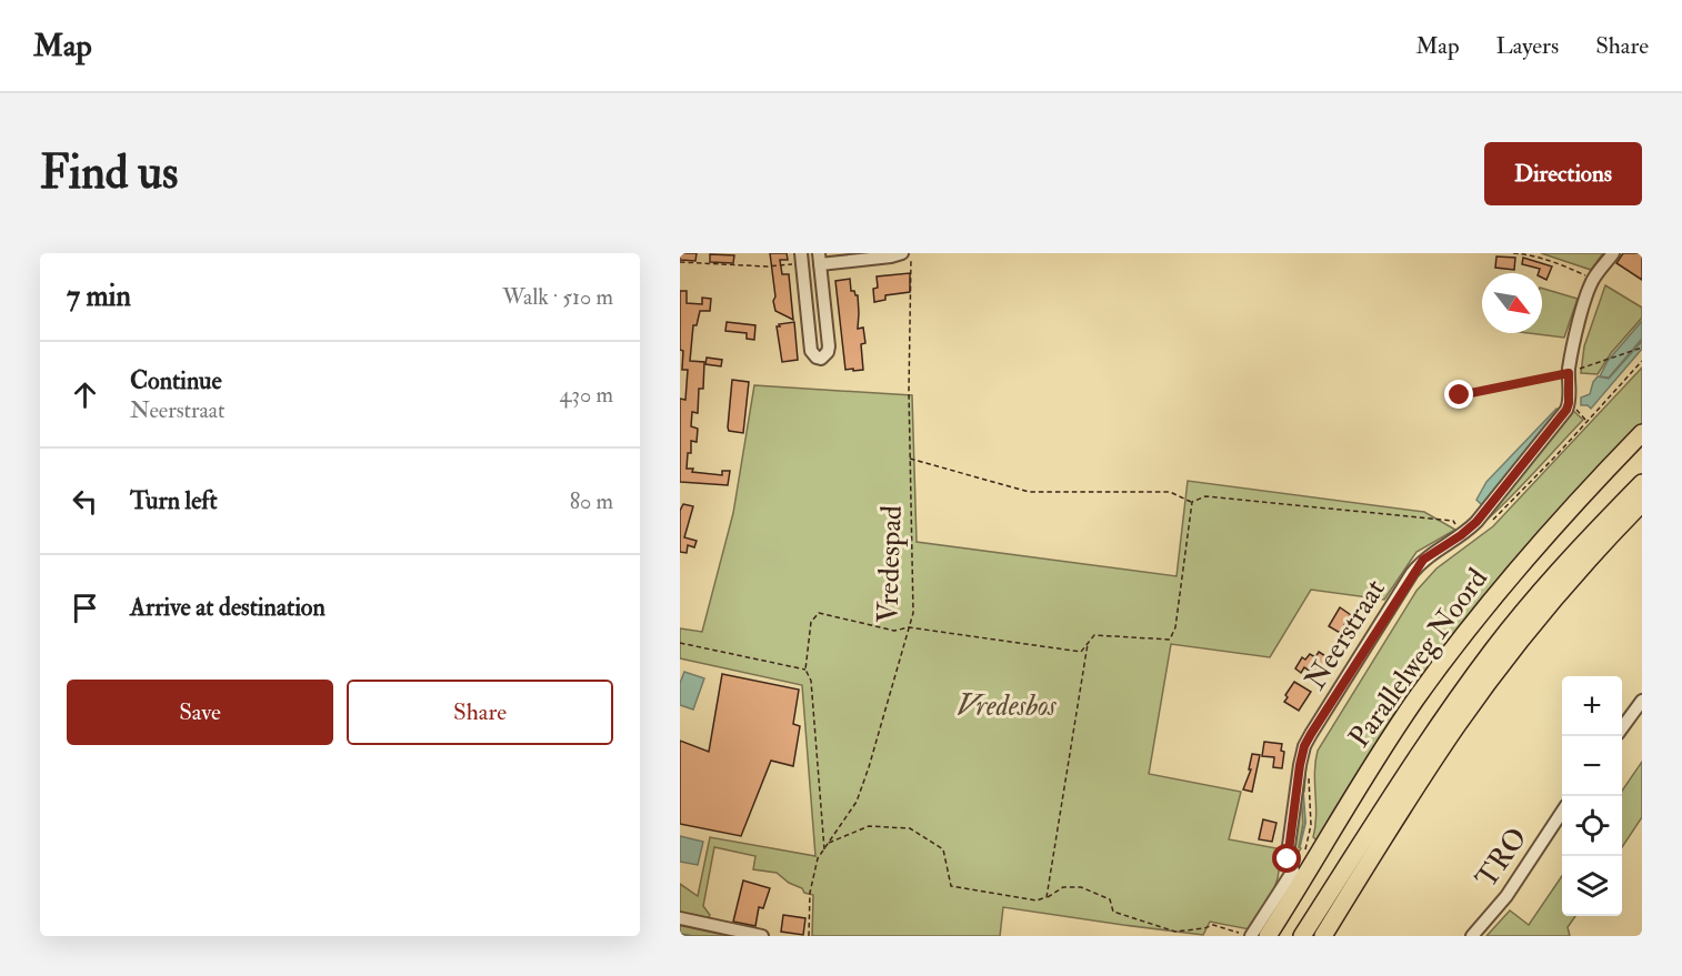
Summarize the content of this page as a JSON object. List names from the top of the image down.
{
  "streets": {
    "highway": ["Parallelweg Noord"],
    "street": ["Neerstraat", "TRO"],
    "path": ["Vredespad"]
  },
  "parks": ["Vredesbos"],
  "north": "bottom right",
  "page": {
    "header": "Map",
    "nav": ["Map", "Layers", "Share"],
    "buttons": [
      "Directions",
      ["Save", "Share"]
    ],
    "title": "Find us",
    "heading": ["7 min", "Walk · 510 m"],
    "list": [
      ["Continue", "Neerstraat", "430 m"],
      ["Turn left", "80 m"],
      "Arrive at destination"
    ],
    "map_buttons": ["+", "−"]
  }
}
